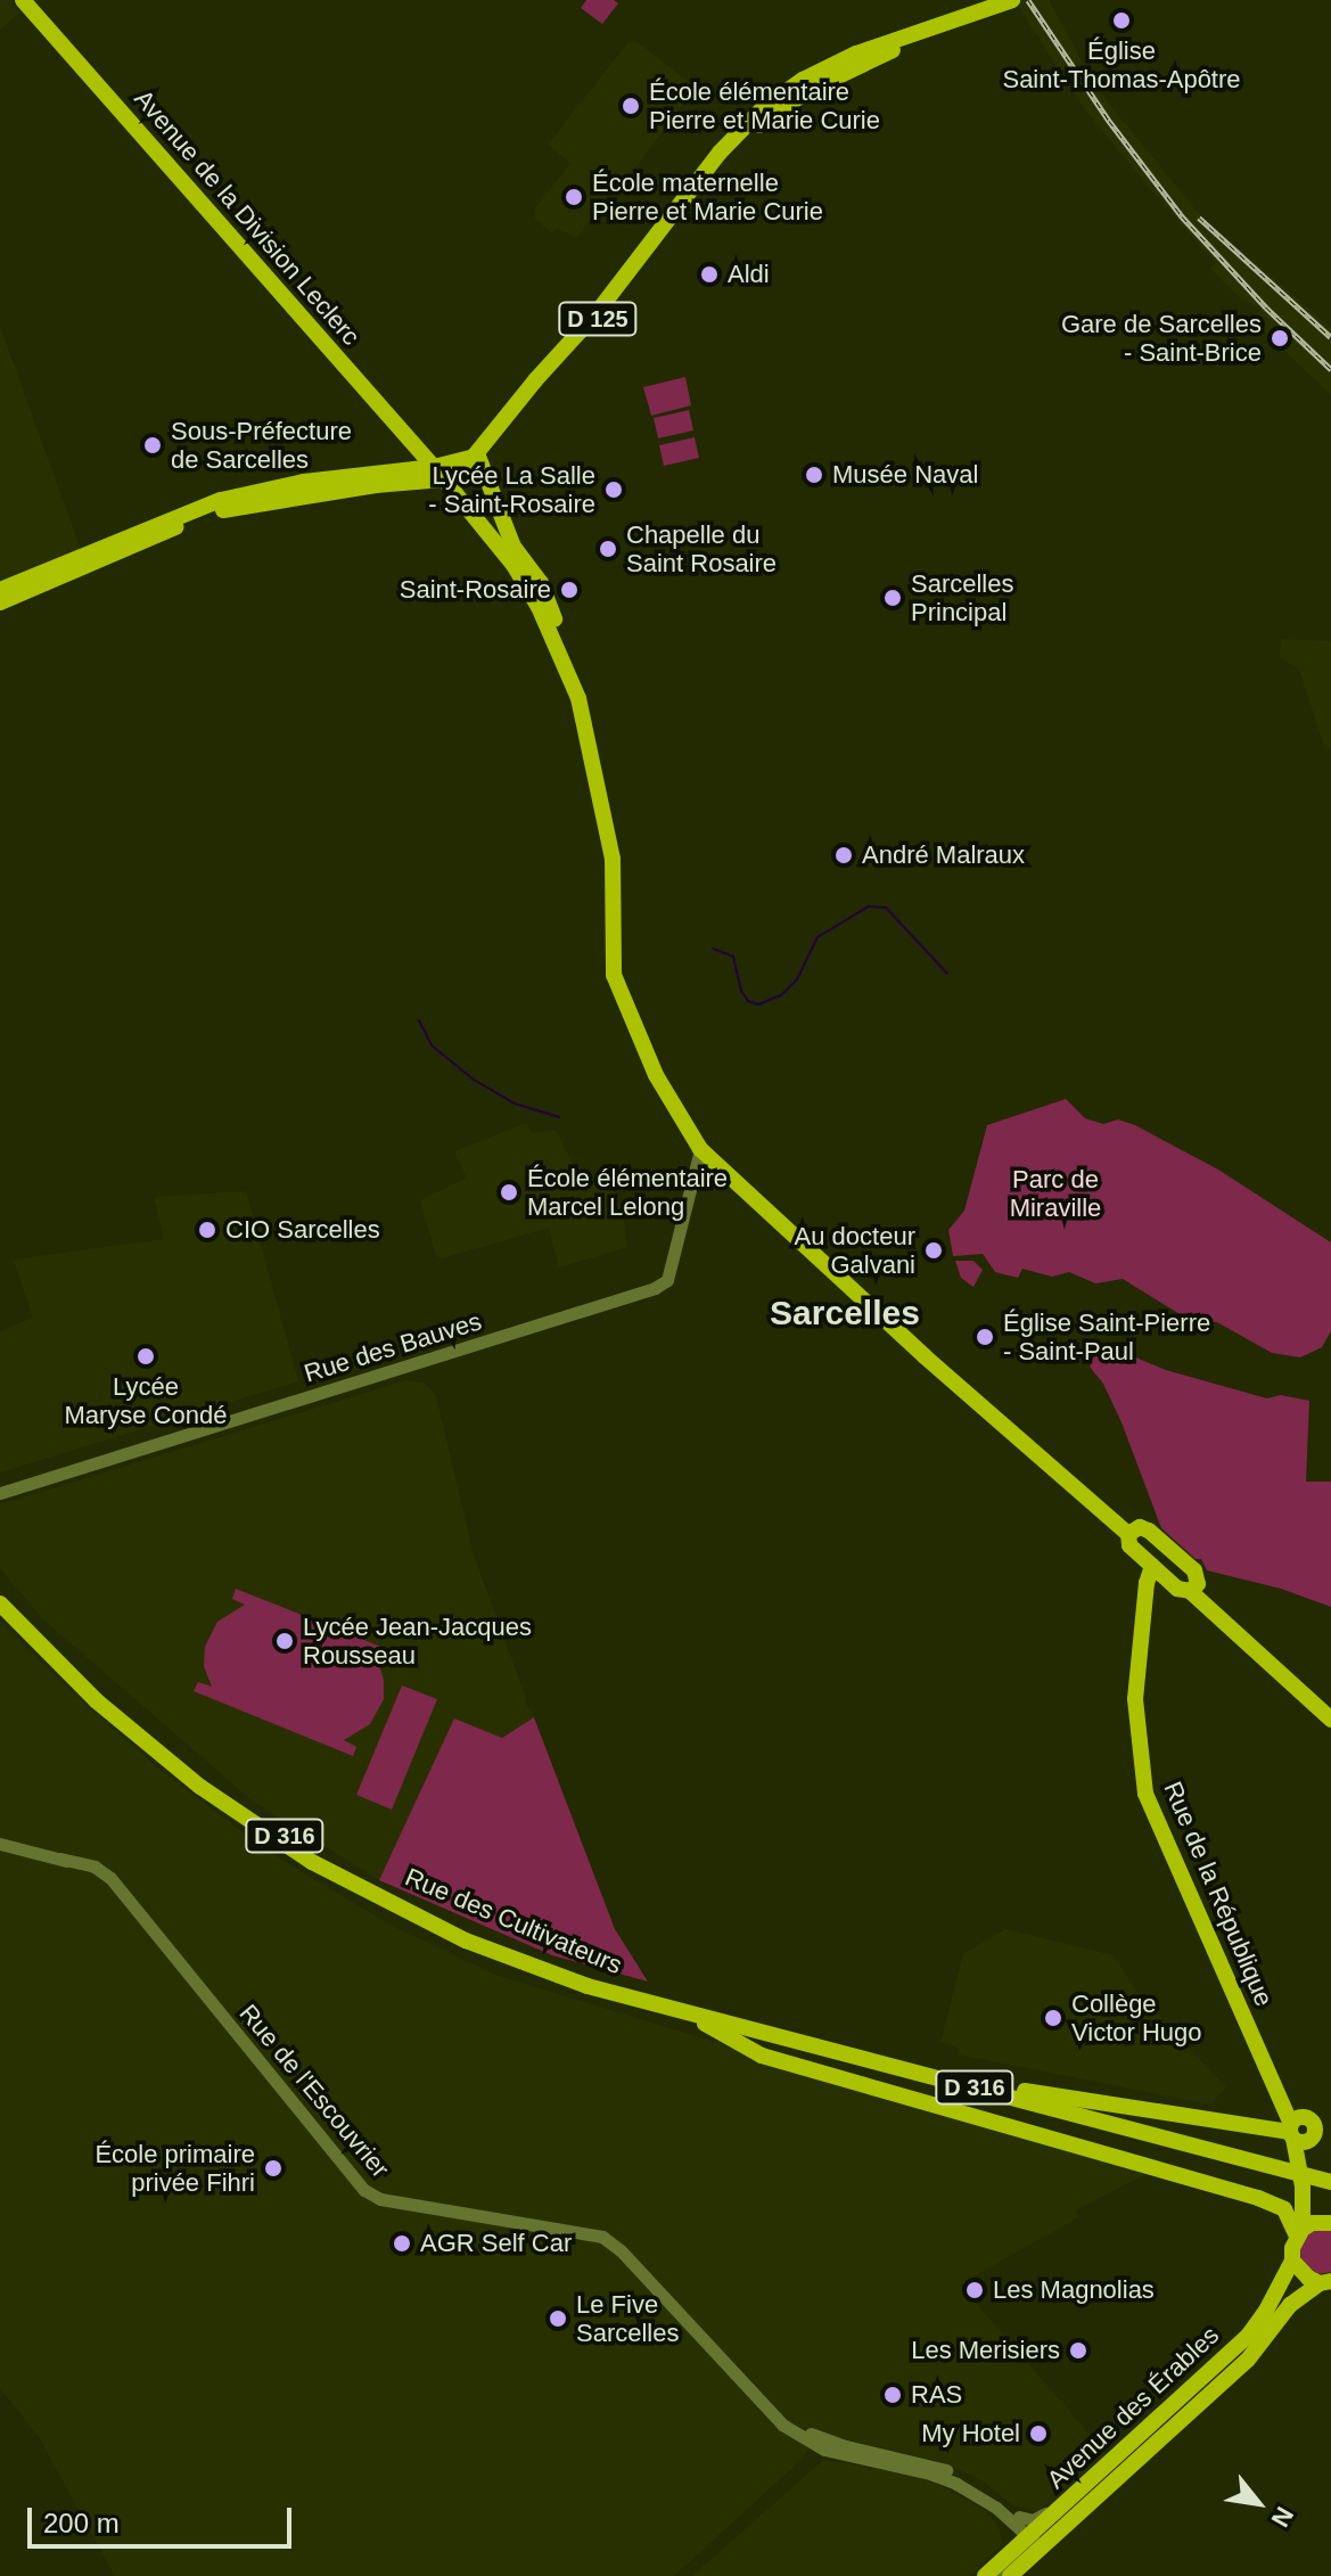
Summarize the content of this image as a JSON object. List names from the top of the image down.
{
  "streets": {
    "main road": [
      "Avenue de la Division Leclerc",
      "D 125",
      "D 316",
      "Rue de la République",
      "Rue des Cultivateurs",
      "Avenue des Érables"
    ],
    "street": ["Rue des Bauves", "Rue de l'Escouvrier"]
  },
  "crossings": [
    ["Rue de la République", "Avenue des Érables"]
  ],
  "districts": ["Sarcelles"],
  "parks": ["Parc de Miraville"],
  "places": [
    "Église Saint-Thomas-Apôtre",
    "École élémentaire Pierre et Marie Curie",
    "École maternelle Pierre et Marie Curie",
    "Aldi",
    "Gare de Sarcelles - Saint-Brice",
    "Sous-Préfecture de Sarcelles",
    "Musée Naval",
    "Lycée La Salle - Saint-Rosaire",
    "Chapelle du Saint Rosaire",
    "Saint-Rosaire",
    "Sarcelles Principal",
    "André Malraux",
    "École élémentaire Marcel Lelong",
    "CIO Sarcelles",
    "Au docteur Galvani",
    "Église Saint-Pierre - Saint-Paul",
    "Lycée Maryse Condé",
    "Lycée Jean-Jacques Rousseau",
    "Collège Victor Hugo",
    "École primaire privée Fihri",
    "AGR Self Car",
    "Les Magnolias",
    "Le Five Sarcelles",
    "Les Merisiers",
    "RAS",
    "My Hotel"
  ],
  "scale_bar": "200 m",
  "north": "bottom right"
}
